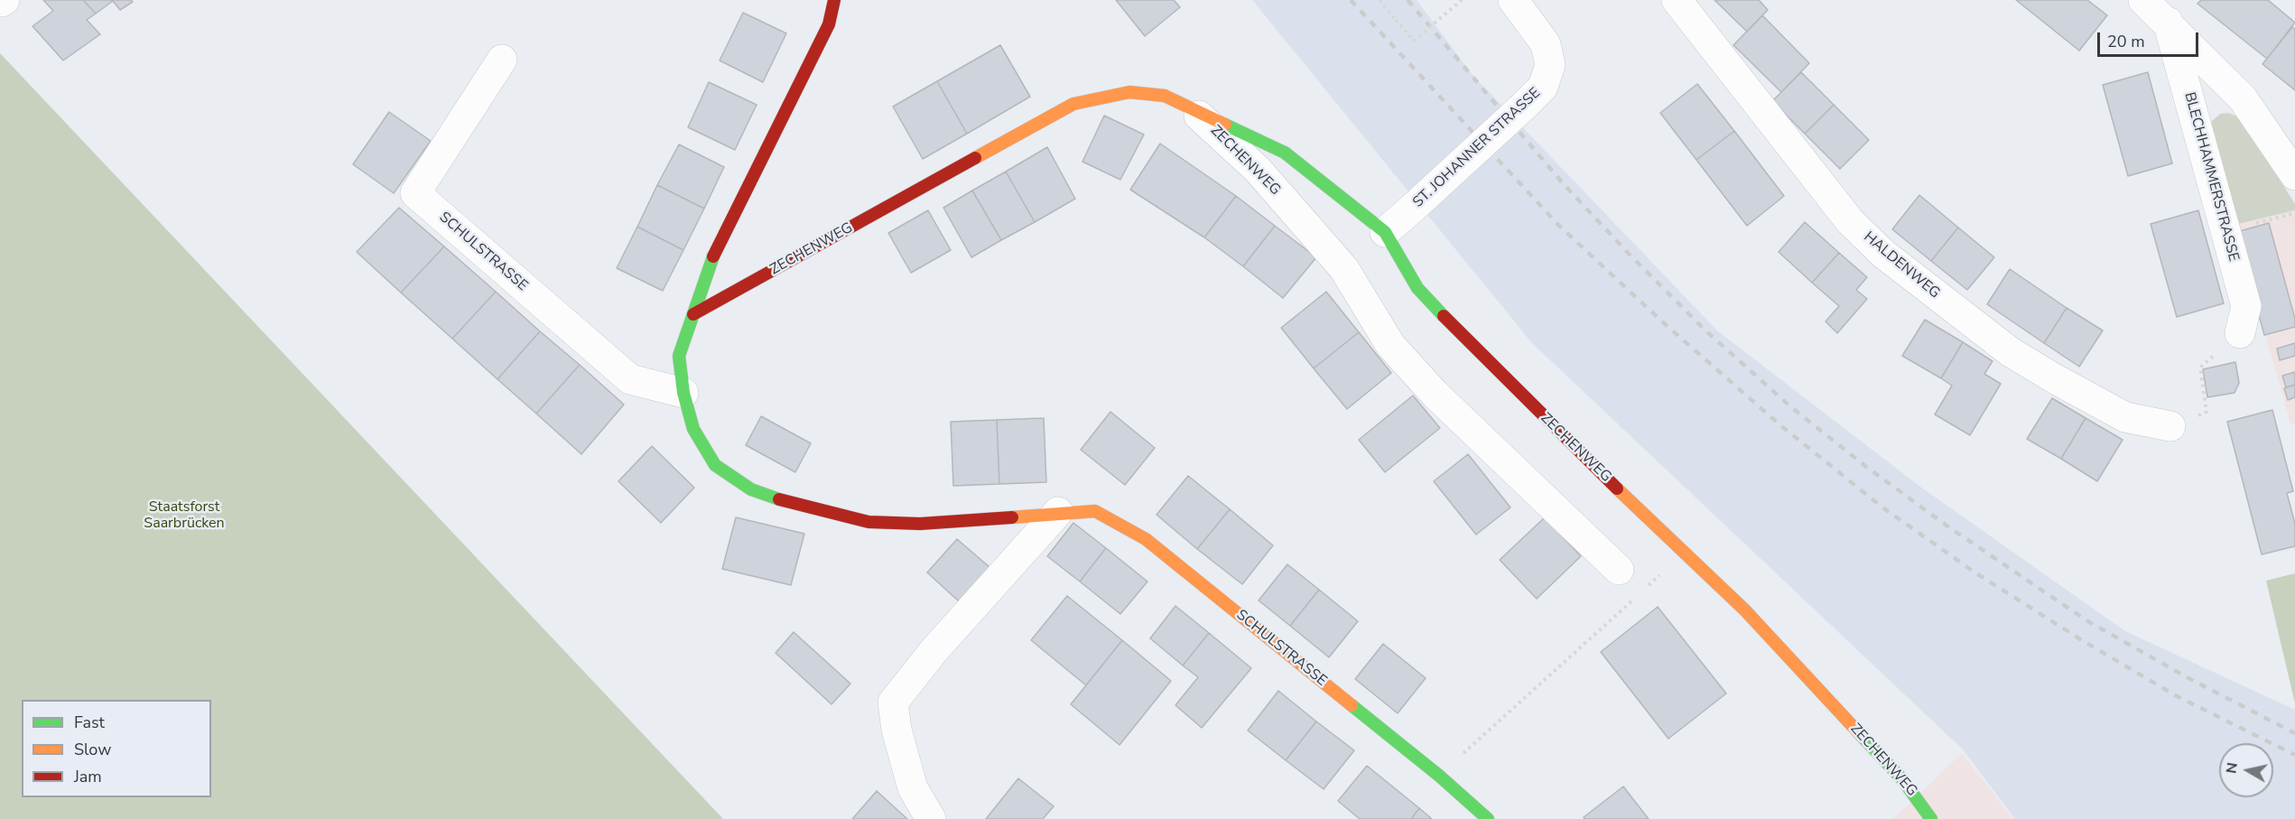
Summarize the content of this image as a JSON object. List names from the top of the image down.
{
  "streets": {
    "street": [
      "ST. JOHANNER STRASSE",
      "ZECHENWEG",
      "BLECHHAMMERSTRASSE",
      "SCHULSTRASSE",
      "HALDENWEG"
    ]
  },
  "crossings": [
    ["ST. JOHANNER STRASSE", "ZECHENWEG"],
    ["ZECHENWEG", "SCHULSTRASSE"]
  ],
  "parks": ["Staatsforst Saarbrücken"],
  "legend": ["Fast", "Slow", "Jam"],
  "scale_bar": "20 m",
  "north": "left"
}
